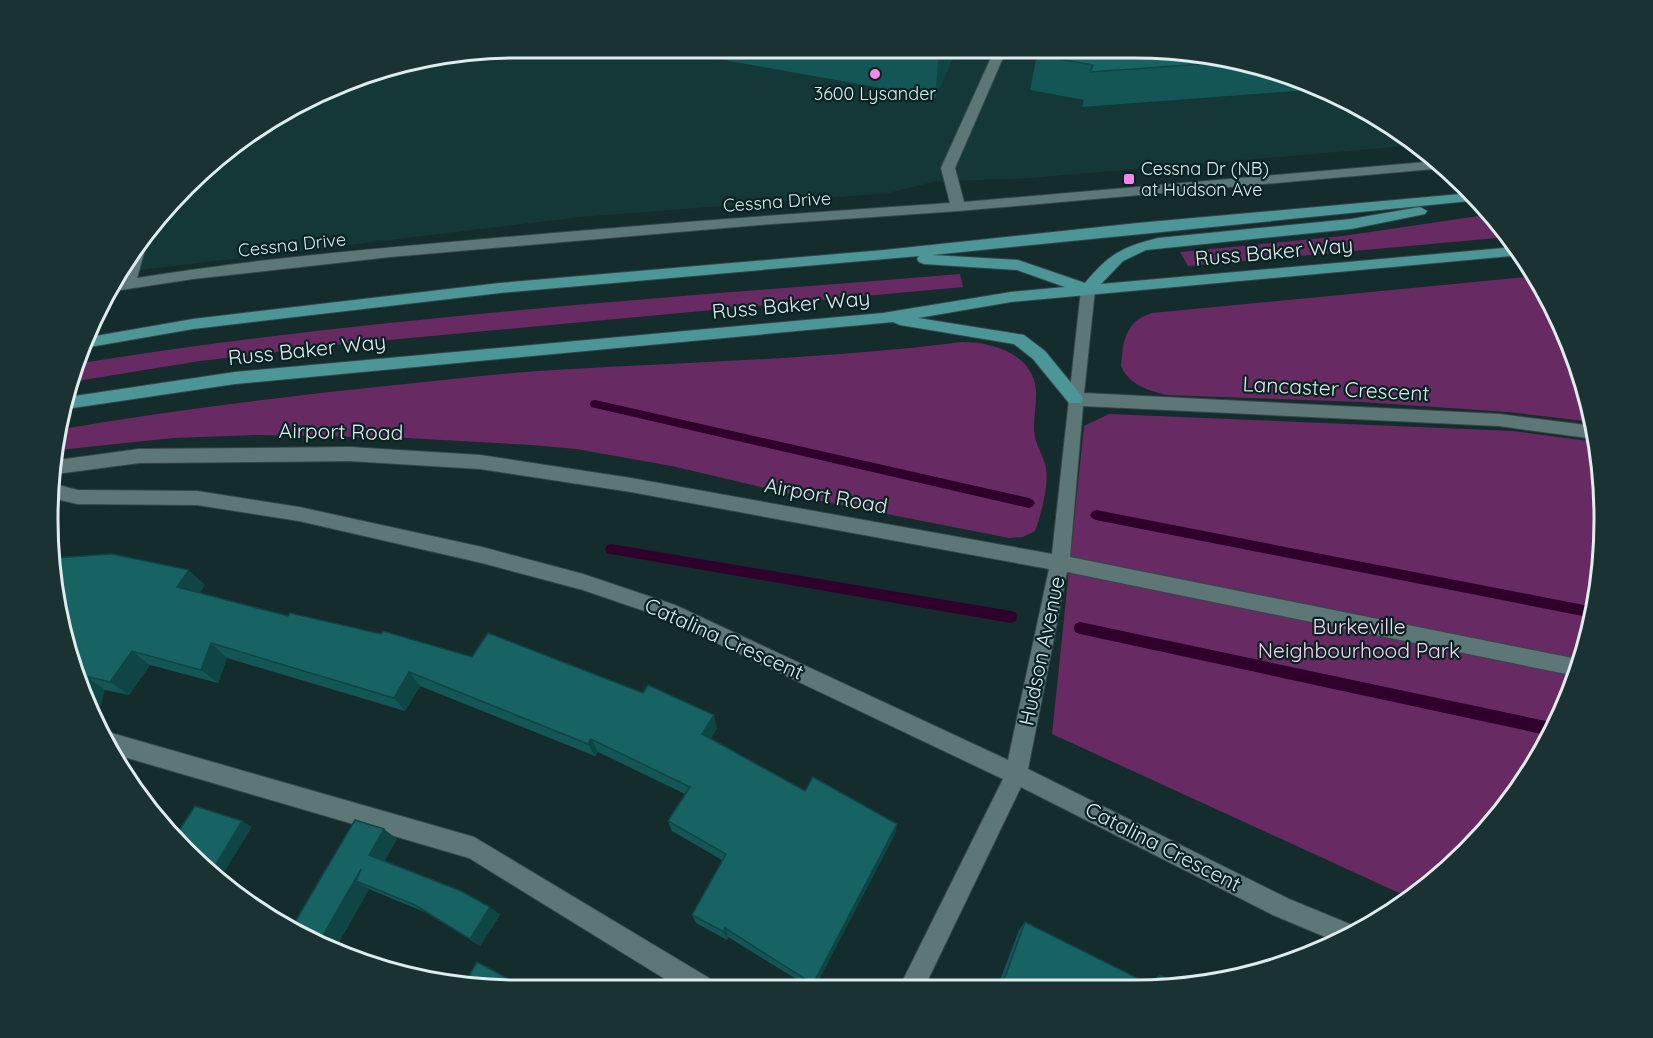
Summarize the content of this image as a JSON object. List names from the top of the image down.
{
  "streets": {
    "main road": ["Russ Baker Way"],
    "street": [
      "Cessna Drive",
      "Lancaster Crescent",
      "Airport Road",
      "Catalina Crescent",
      "Hudson Avenue"
    ]
  },
  "crossings": [
    ["Russ Baker Way", "Hudson Avenue"],
    ["Lancaster Crescent", "Hudson Avenue"],
    ["Airport Road", "Hudson Avenue"],
    ["Catalina Crescent", "Hudson Avenue"]
  ],
  "parks": ["Burkeville Neighbourhood Park"],
  "places": {
    "other": ["3600 Lysander"],
    "transit": ["Cessna Dr (NB) at Hudson Ave"]
  }
}
